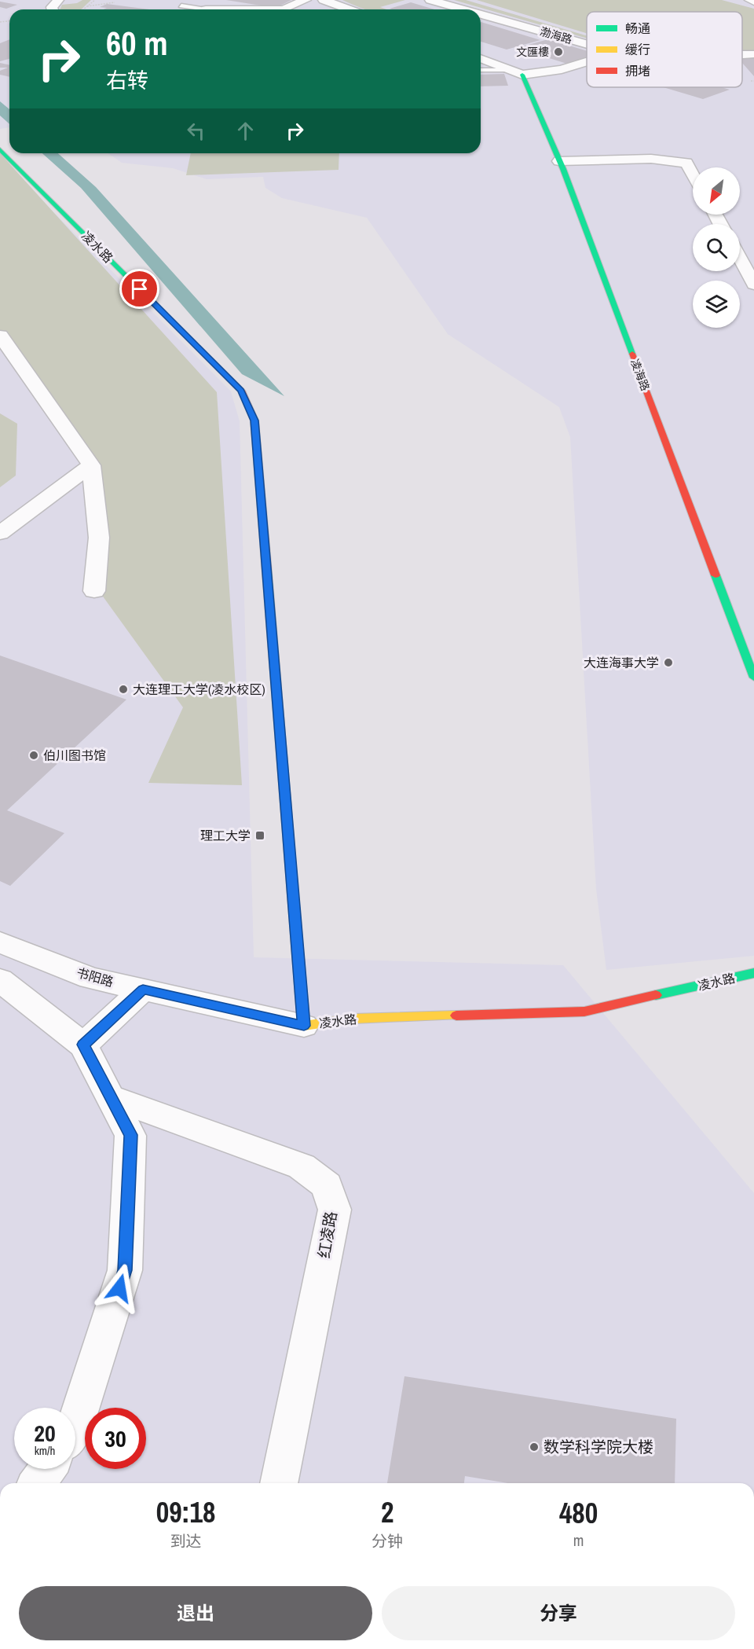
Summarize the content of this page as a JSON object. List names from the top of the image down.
{
  "streets": {
    "street": [
      "渤海路",
      "凌水路",
      "凌海路",
      "书阳路",
      "红凌路"
    ]
  },
  "crossings": [
    ["凌水路", "书阳路"]
  ],
  "places": {
    "other": [
      "文匯樓",
      "大连海事大学",
      "大连理工大学(凌水校区)",
      "伯川图书馆",
      "数学科学院大楼"
    ],
    "transit": ["理工大学"]
  },
  "legend": ["畅通", "缓行", "拥堵"],
  "north": "bottom left",
  "page": {
    "turn": ["60 m", "右转"],
    "speed": "20 km/h",
    "limit": "30",
    "eta": [
      "09:18",
      "到达",
      "2",
      "分钟",
      "480",
      "m"
    ],
    "buttons": ["退出", "分享"]
  }
}
